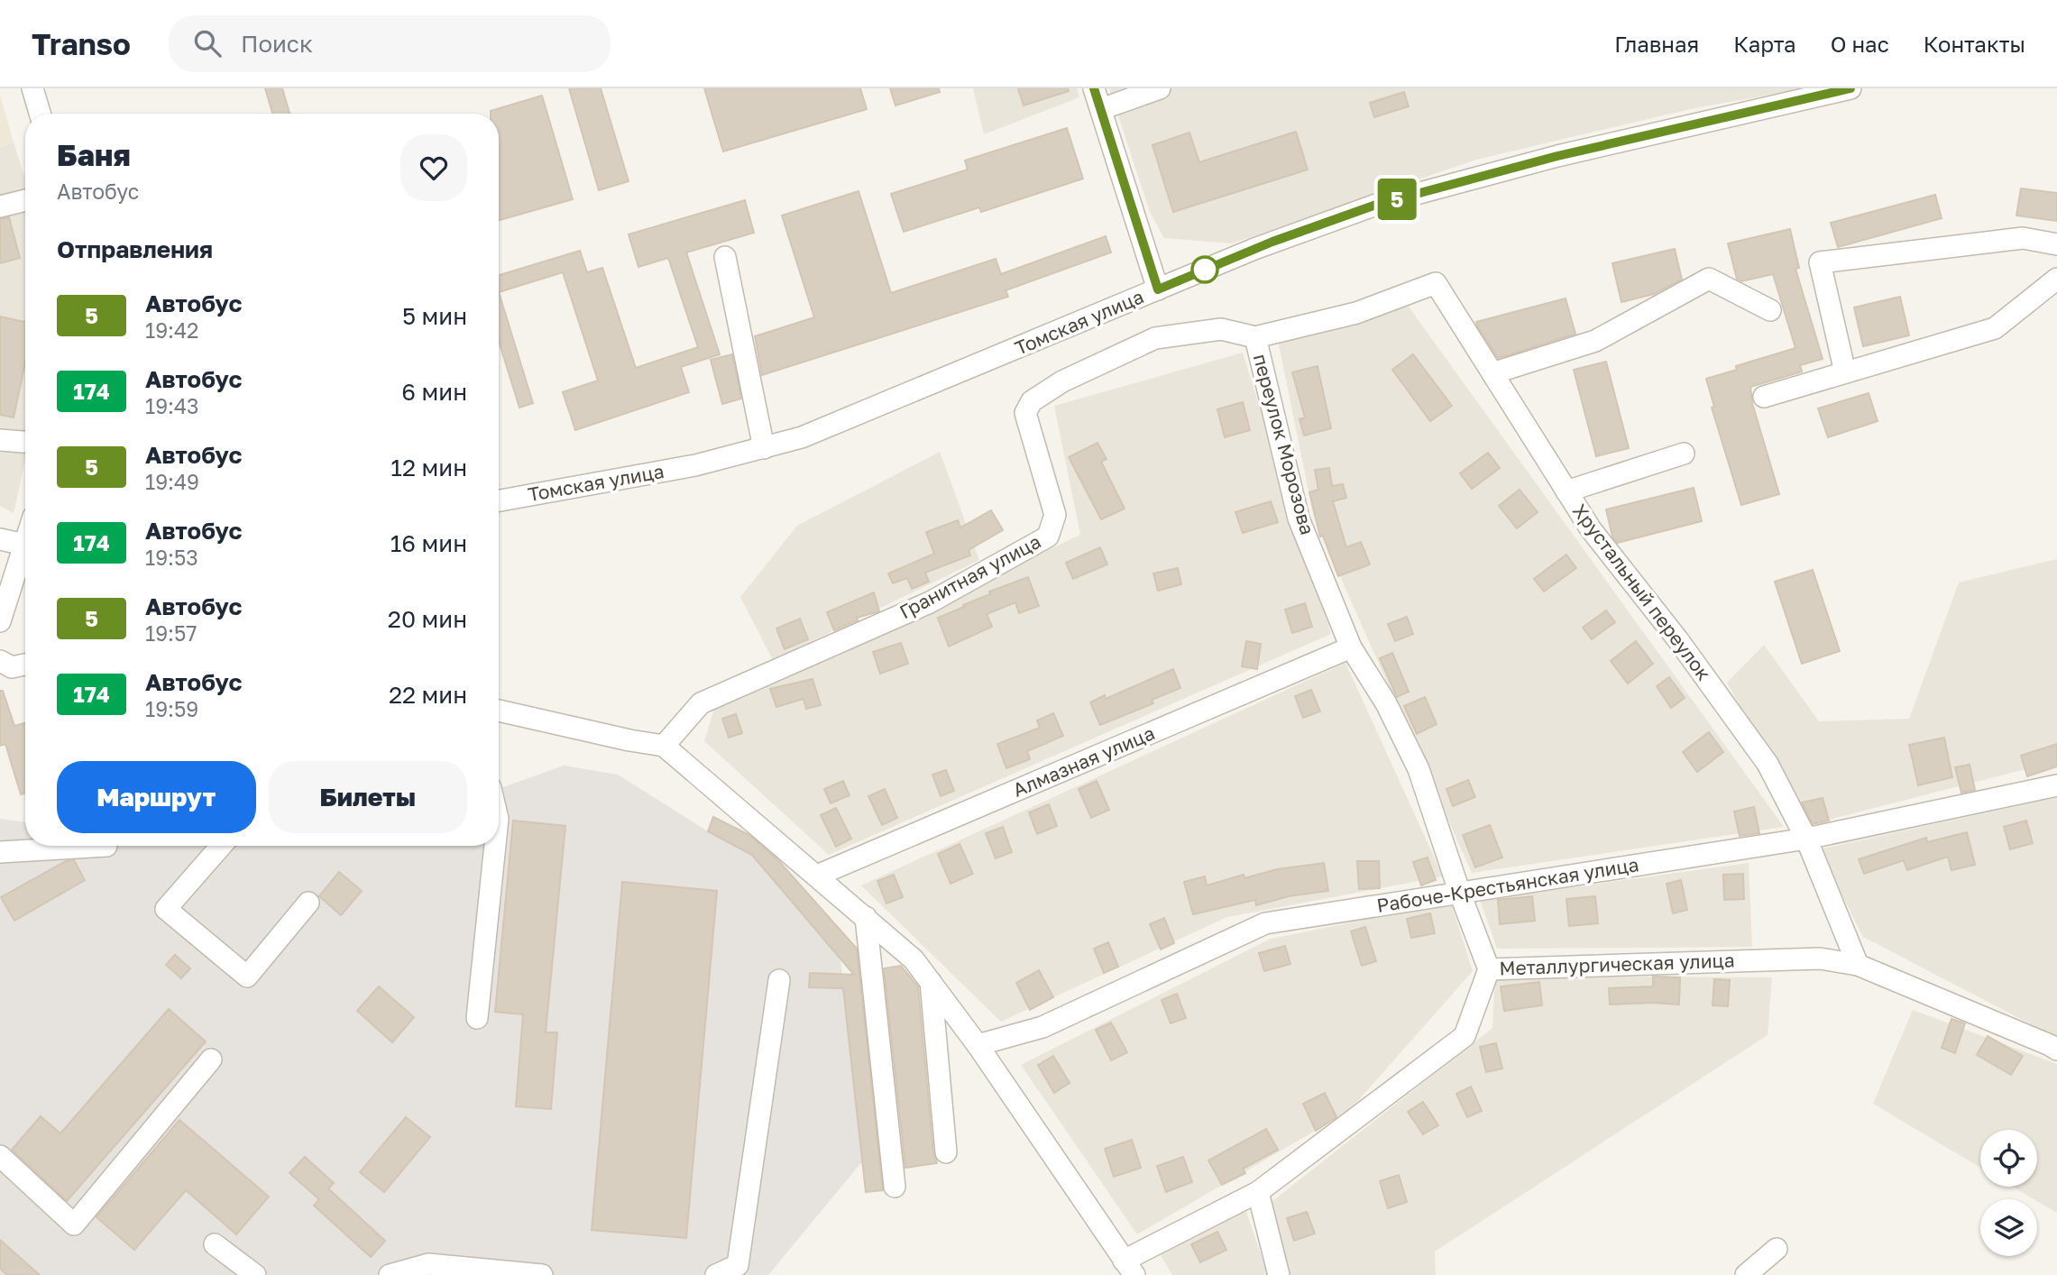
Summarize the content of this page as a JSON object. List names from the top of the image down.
{
  "streets": {
    "street": [
      "Томская улица",
      "переулок Морозова",
      "Гранитная улица",
      "Хрустальный переулок",
      "Алмазная улица",
      "Рабоче-Крестьянская улица",
      "Металлургическая улица"
    ]
  },
  "crossings": [
    ["переулок Морозова", "Гранитная улица"],
    ["переулок Морозова", "Алмазная улица"],
    ["переулок Морозова", "Рабоче-Крестьянская улица"],
    ["переулок Морозова", "Металлургическая улица"],
    ["Гранитная улица", "Хрустальный переулок"],
    ["Хрустальный переулок", "Рабоче-Крестьянская улица"],
    ["Хрустальный переулок", "Металлургическая улица"]
  ],
  "lines": ["bus line 5"],
  "page": {
    "header": "Transo",
    "search": "Поиск",
    "nav": [
      "Главная",
      "Карта",
      "О нас",
      "Контакты"
    ],
    "on_map": "5",
    "heading": [
      ["Баня", "Автобус"],
      "Отправления"
    ],
    "list": [
      {
        "mark": "5",
        "name": "Автобус",
        "note": "19:42",
        "value": "5 мин"
      },
      {
        "mark": "174",
        "name": "Автобус",
        "note": "19:43",
        "value": "6 мин"
      },
      {
        "mark": "5",
        "name": "Автобус",
        "note": "19:49",
        "value": "12 мин"
      },
      {
        "mark": "174",
        "name": "Автобус",
        "note": "19:53",
        "value": "16 мин"
      },
      {
        "mark": "5",
        "name": "Автобус",
        "note": "19:57",
        "value": "20 мин"
      },
      {
        "mark": "174",
        "name": "Автобус",
        "note": "19:59",
        "value": "22 мин"
      }
    ],
    "buttons": ["Маршрут", "Билеты"]
  }
}
